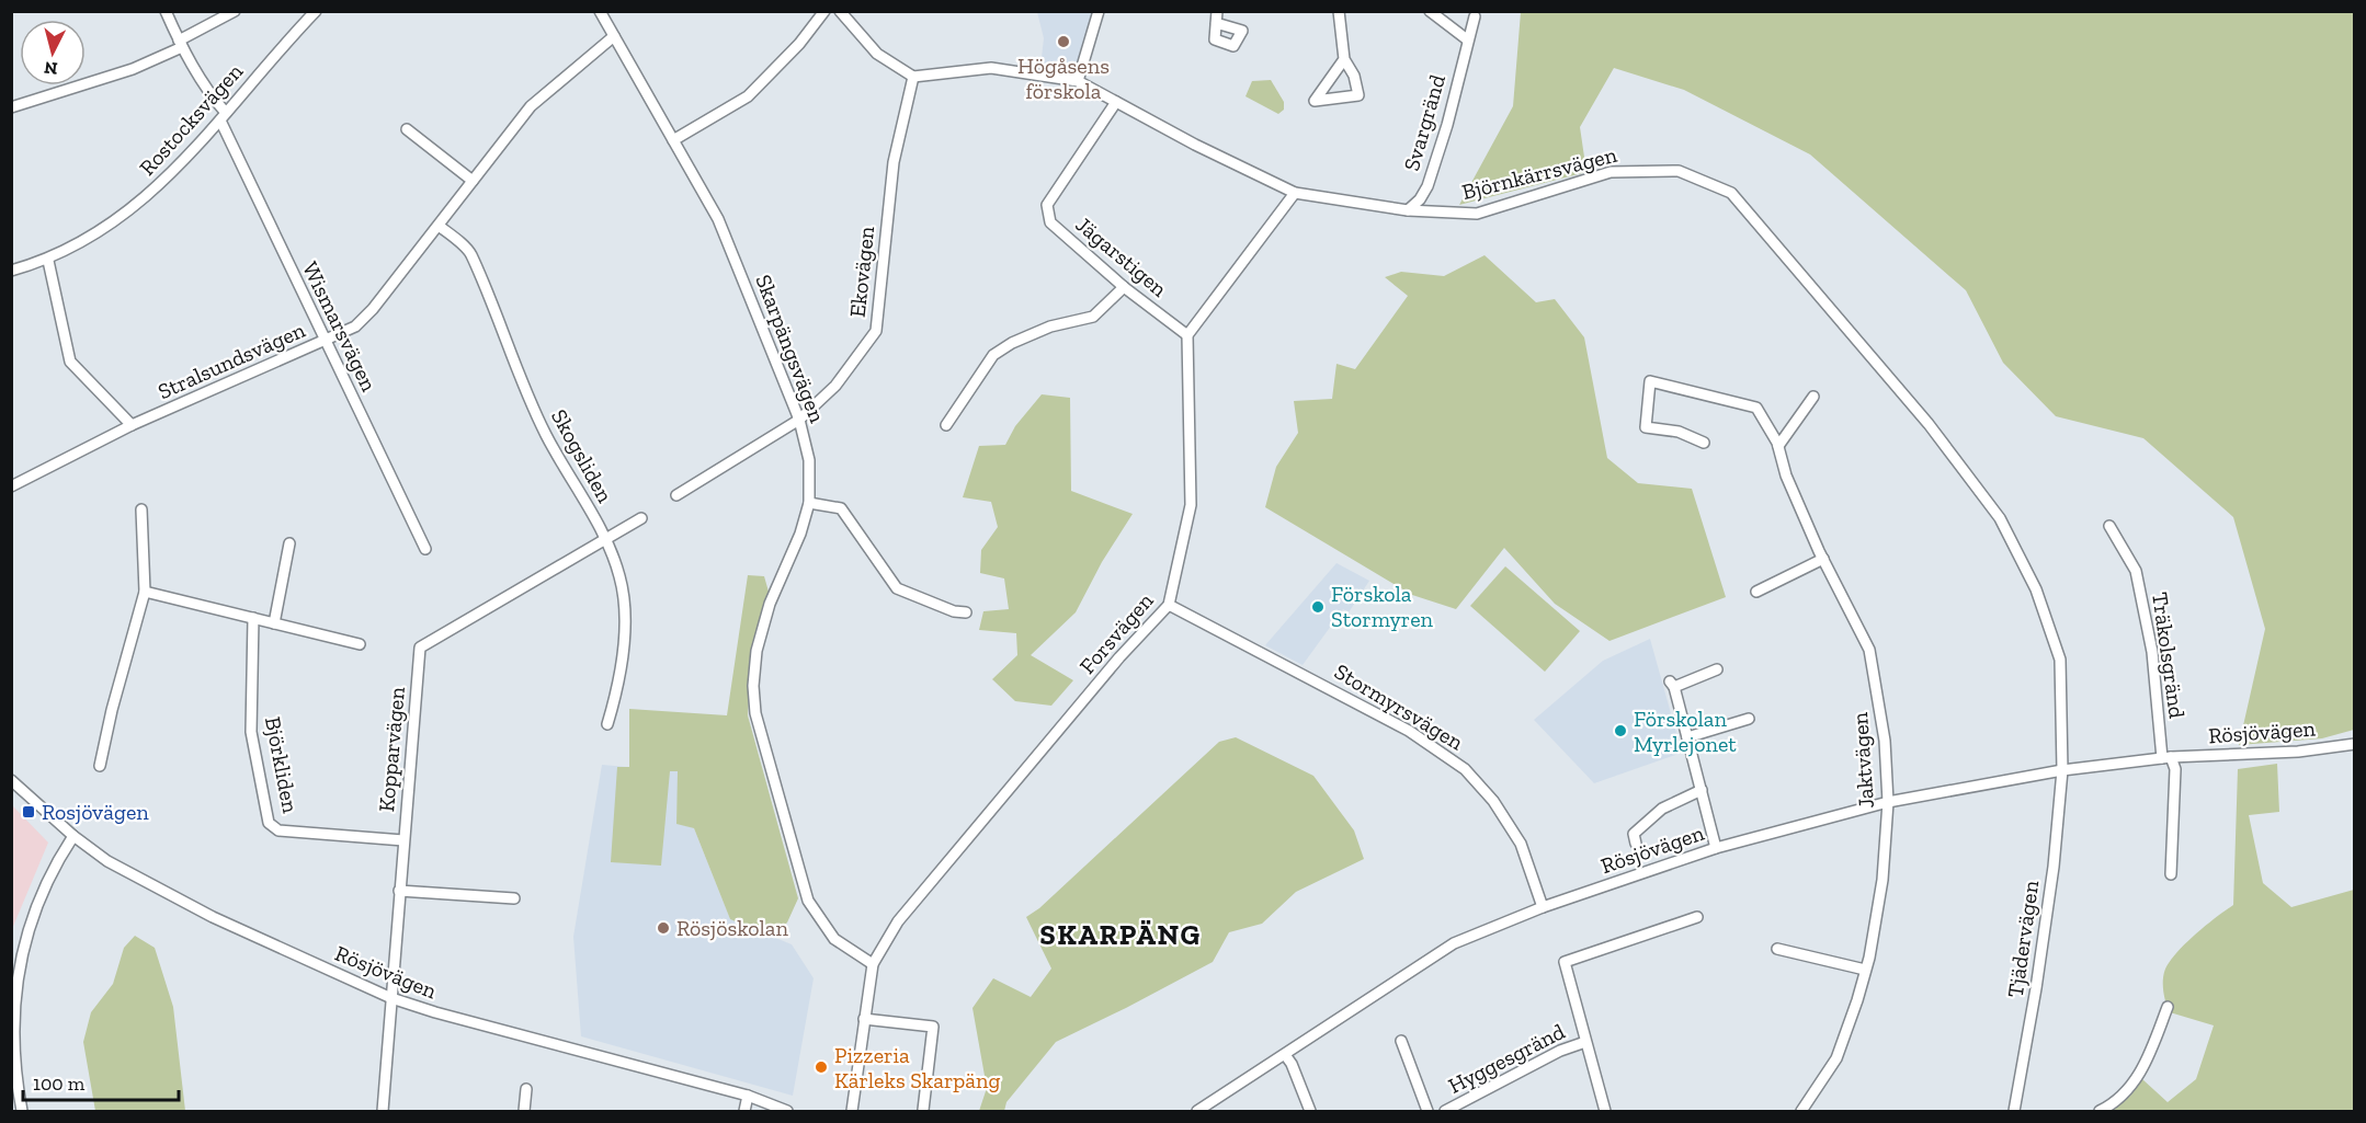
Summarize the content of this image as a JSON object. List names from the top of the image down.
{
  "streets": {
    "street": [
      "Rostocksvägen",
      "Svargränd",
      "Björnkärrsvägen",
      "Jägarstigen",
      "Ekovägen",
      "Wismarsvägen",
      "Skarpängsvägen",
      "Stralsundsvägen",
      "Skogsliden",
      "Forsvägen",
      "Träkolsgränd",
      "Stormyrsvägen",
      "Rösjövägen",
      "Kopparvägen",
      "Jaktvägen",
      "Björkliden",
      "Tjädervägen",
      "Hyggesgränd"
    ]
  },
  "crossings": [
    ["Rostocksvägen", "Wismarsvägen"],
    ["Svargränd", "Björnkärrsvägen"],
    ["Björnkärrsvägen", "Jägarstigen"],
    ["Björnkärrsvägen", "Ekovägen"],
    ["Björnkärrsvägen", "Rösjövägen"],
    ["Björnkärrsvägen", "Tjädervägen"],
    ["Jägarstigen", "Forsvägen"],
    ["Ekovägen", "Skarpängsvägen"],
    ["Wismarsvägen", "Stralsundsvägen"],
    ["Skarpängsvägen", "Stralsundsvägen"],
    ["Skarpängsvägen", "Forsvägen"],
    ["Stralsundsvägen", "Skogsliden"],
    ["Skogsliden", "Kopparvägen"],
    ["Forsvägen", "Stormyrsvägen"],
    ["Träkolsgränd", "Rösjövägen"],
    ["Stormyrsvägen", "Rösjövägen"],
    ["Rösjövägen", "Kopparvägen"],
    ["Rösjövägen", "Jaktvägen"],
    ["Rösjövägen", "Tjädervägen"],
    ["Kopparvägen", "Björkliden"]
  ],
  "districts": ["SKARPÄNG"],
  "places": {
    "other": [
      "Högåsens förskola",
      "Förskola Stormyren",
      "Förskolan Myrlejonet",
      "Rösjöskolan",
      "Pizzeria Kärleks Skarpäng"
    ],
    "transit": ["Rosjövägen"]
  },
  "scale_bar": "100 m",
  "north": "bottom"
}
